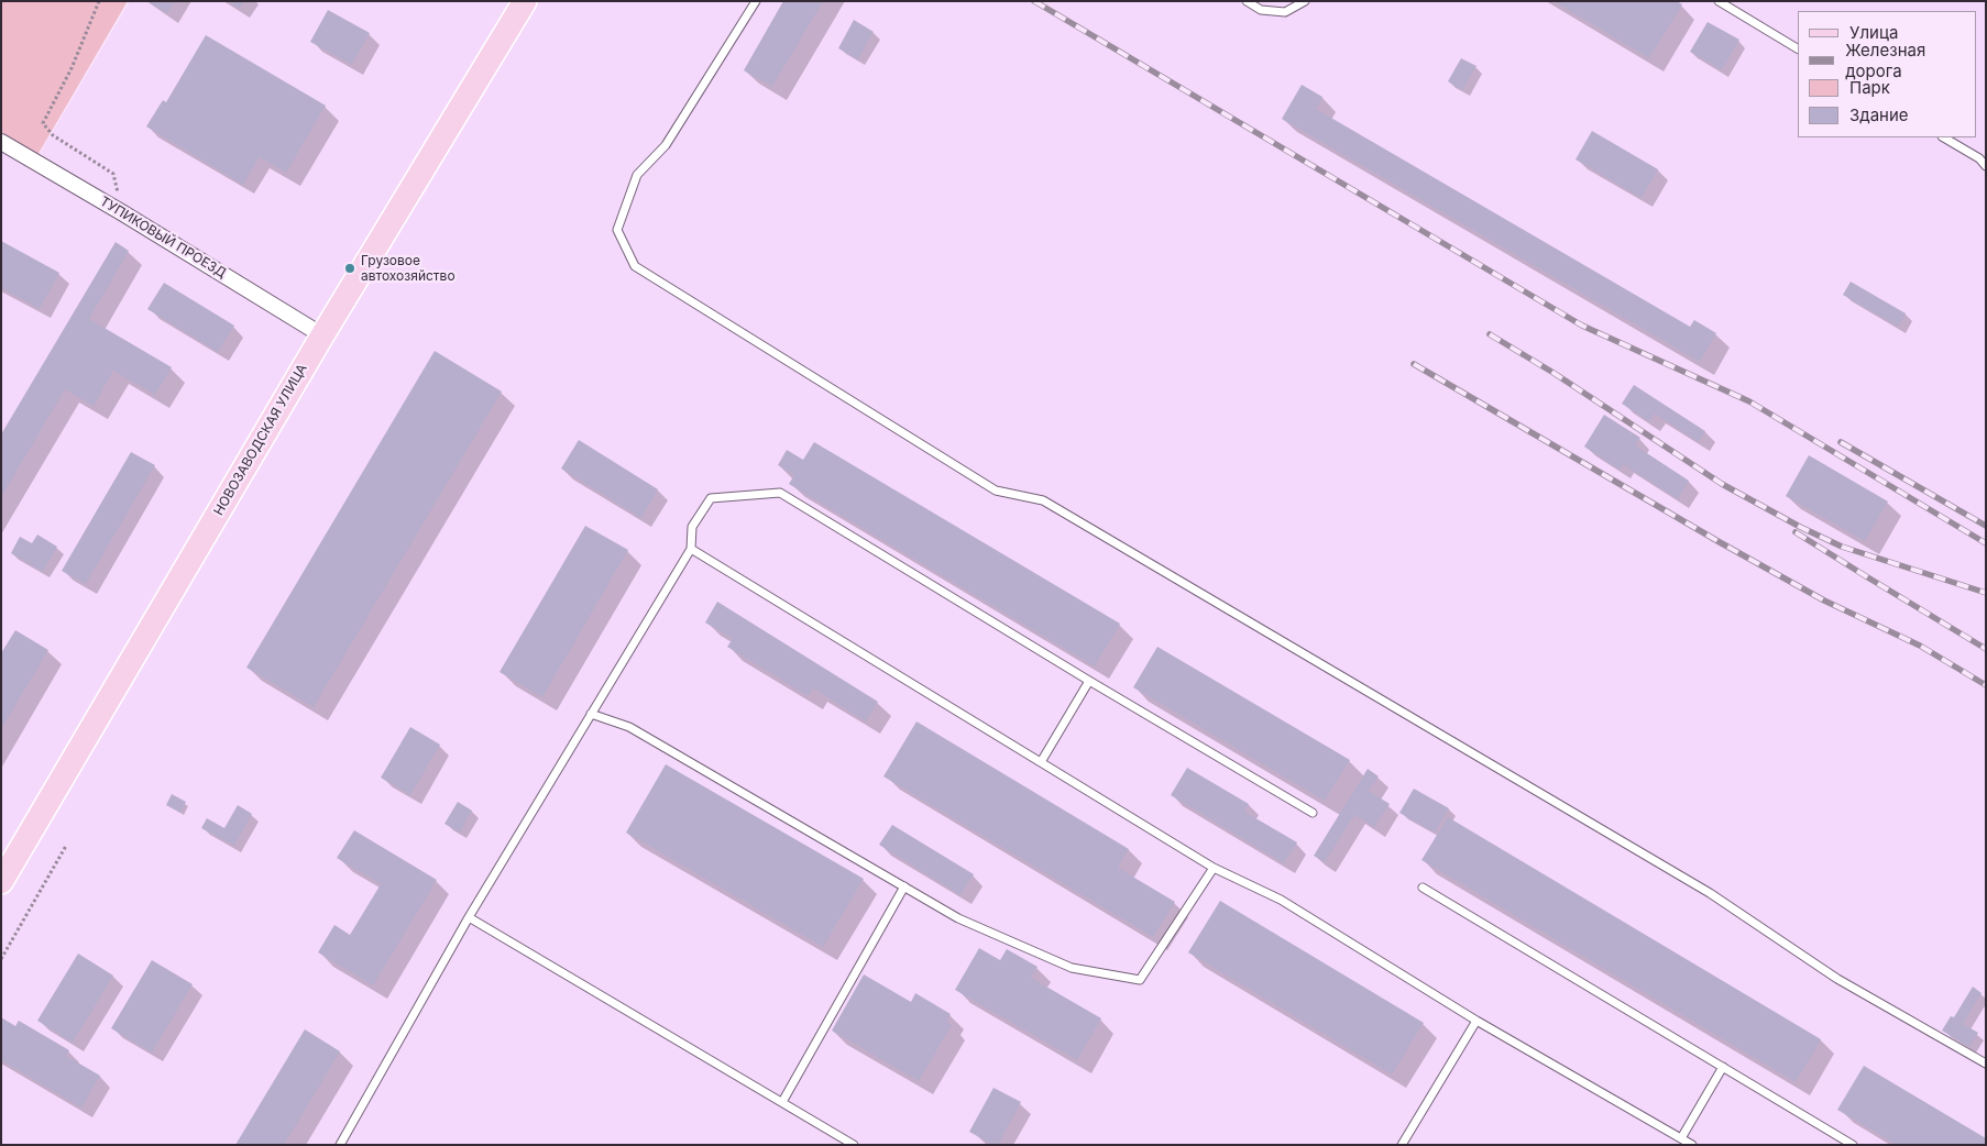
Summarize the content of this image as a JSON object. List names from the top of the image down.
{
  "streets": {
    "main road": ["НОВОЗАВОДСКАЯ УЛИЦА"],
    "street": ["ТУПИКОВЫЙ ПРОЕЗД"]
  },
  "crossings": [
    ["ТУПИКОВЫЙ ПРОЕЗД", "НОВОЗАВОДСКАЯ УЛИЦА"]
  ],
  "places": ["Грузовое автохозяйство"],
  "legend": [
    "Улица",
    "Железная дорога",
    "Парк",
    "Здание"
  ]
}
